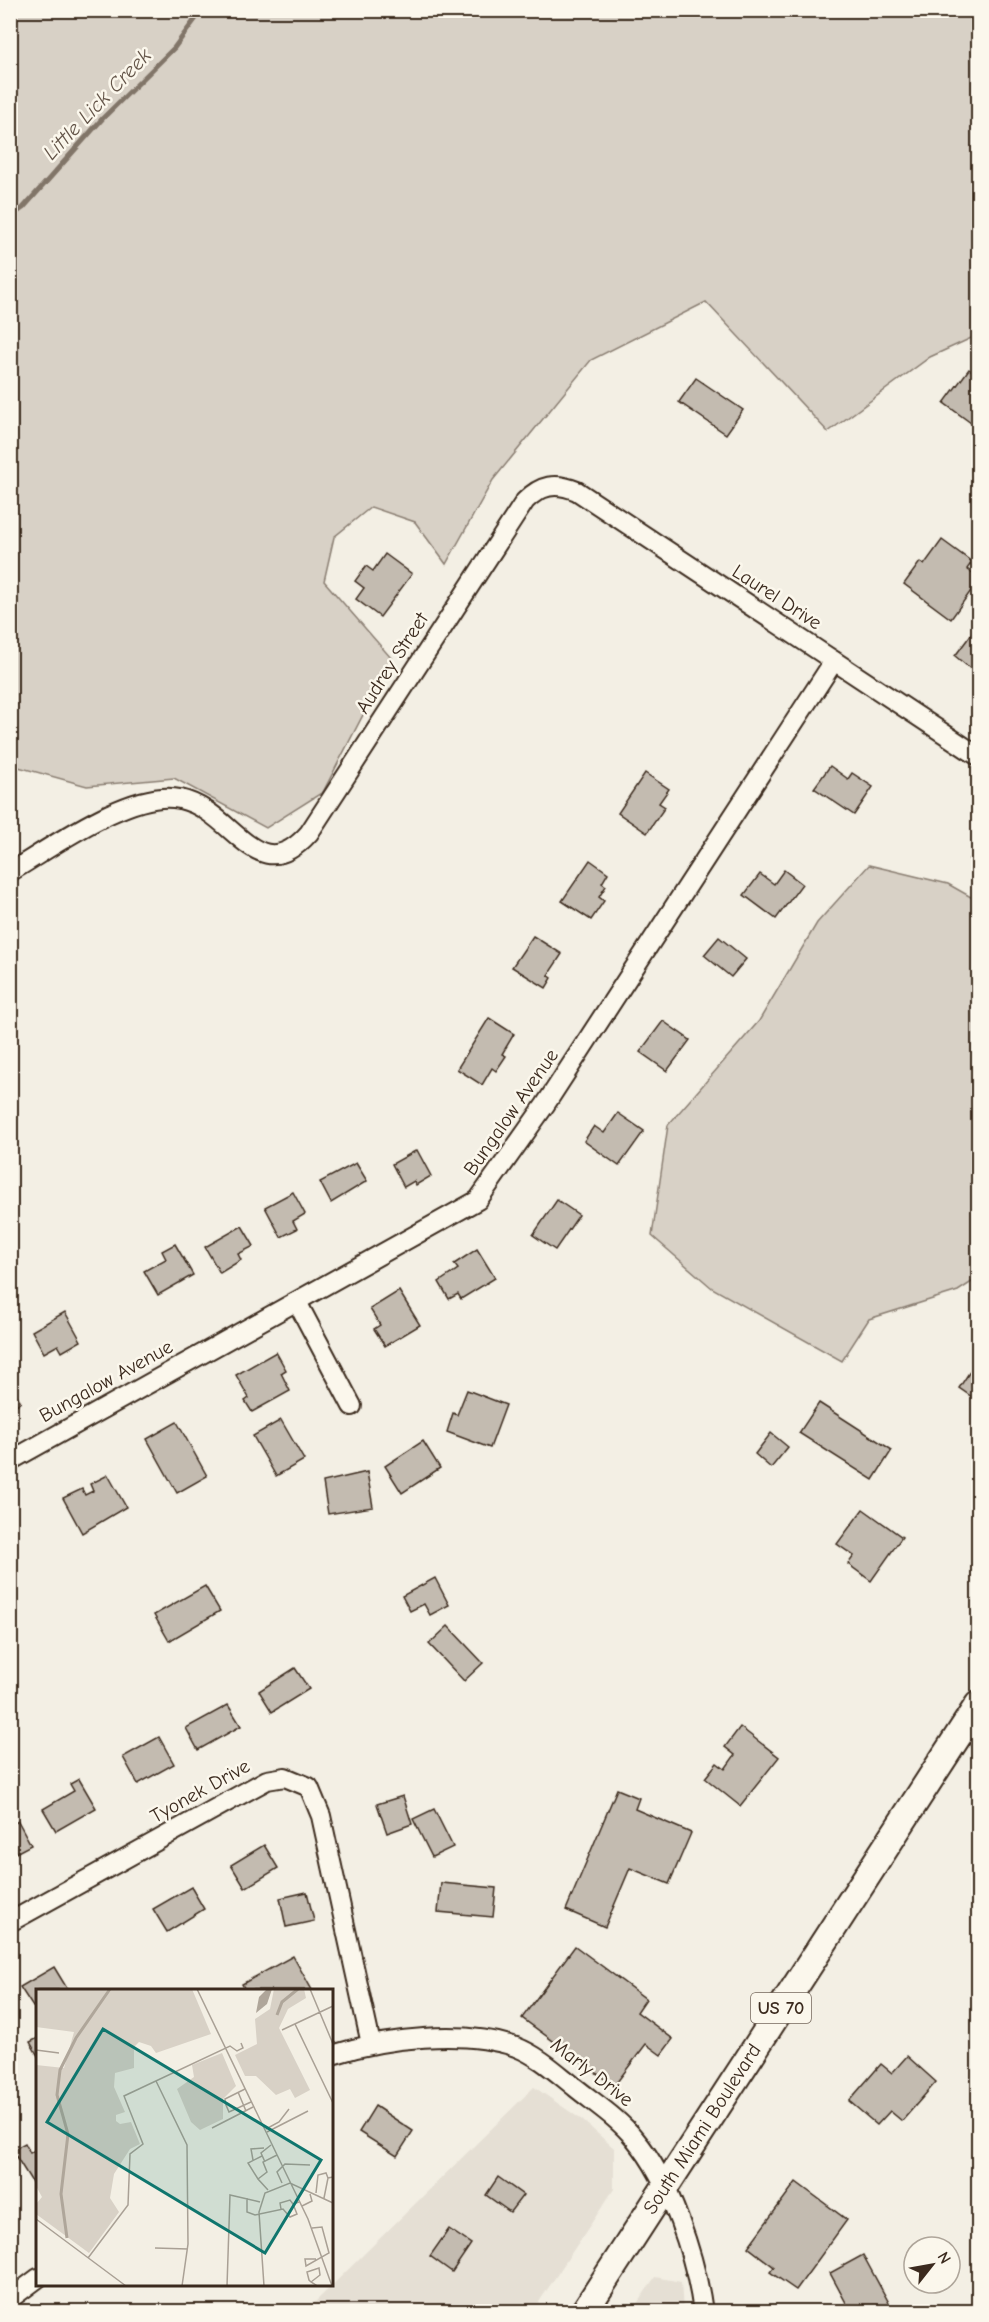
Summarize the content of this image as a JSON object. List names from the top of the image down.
{
  "streets": {
    "highway": ["US 70", "South Miami Boulevard"],
    "street": [
      "Laurel Drive",
      "Audrey Street",
      "Bungalow Avenue",
      "Tyonek Drive",
      "Marly Drive"
    ]
  },
  "crossings": [
    ["Laurel Drive", "Audrey Street"],
    ["Laurel Drive", "Bungalow Avenue"],
    ["Tyonek Drive", "Marly Drive"],
    ["Marly Drive", "South Miami Boulevard"]
  ],
  "water": ["Little Lick Creek"],
  "north": "top right"
}
